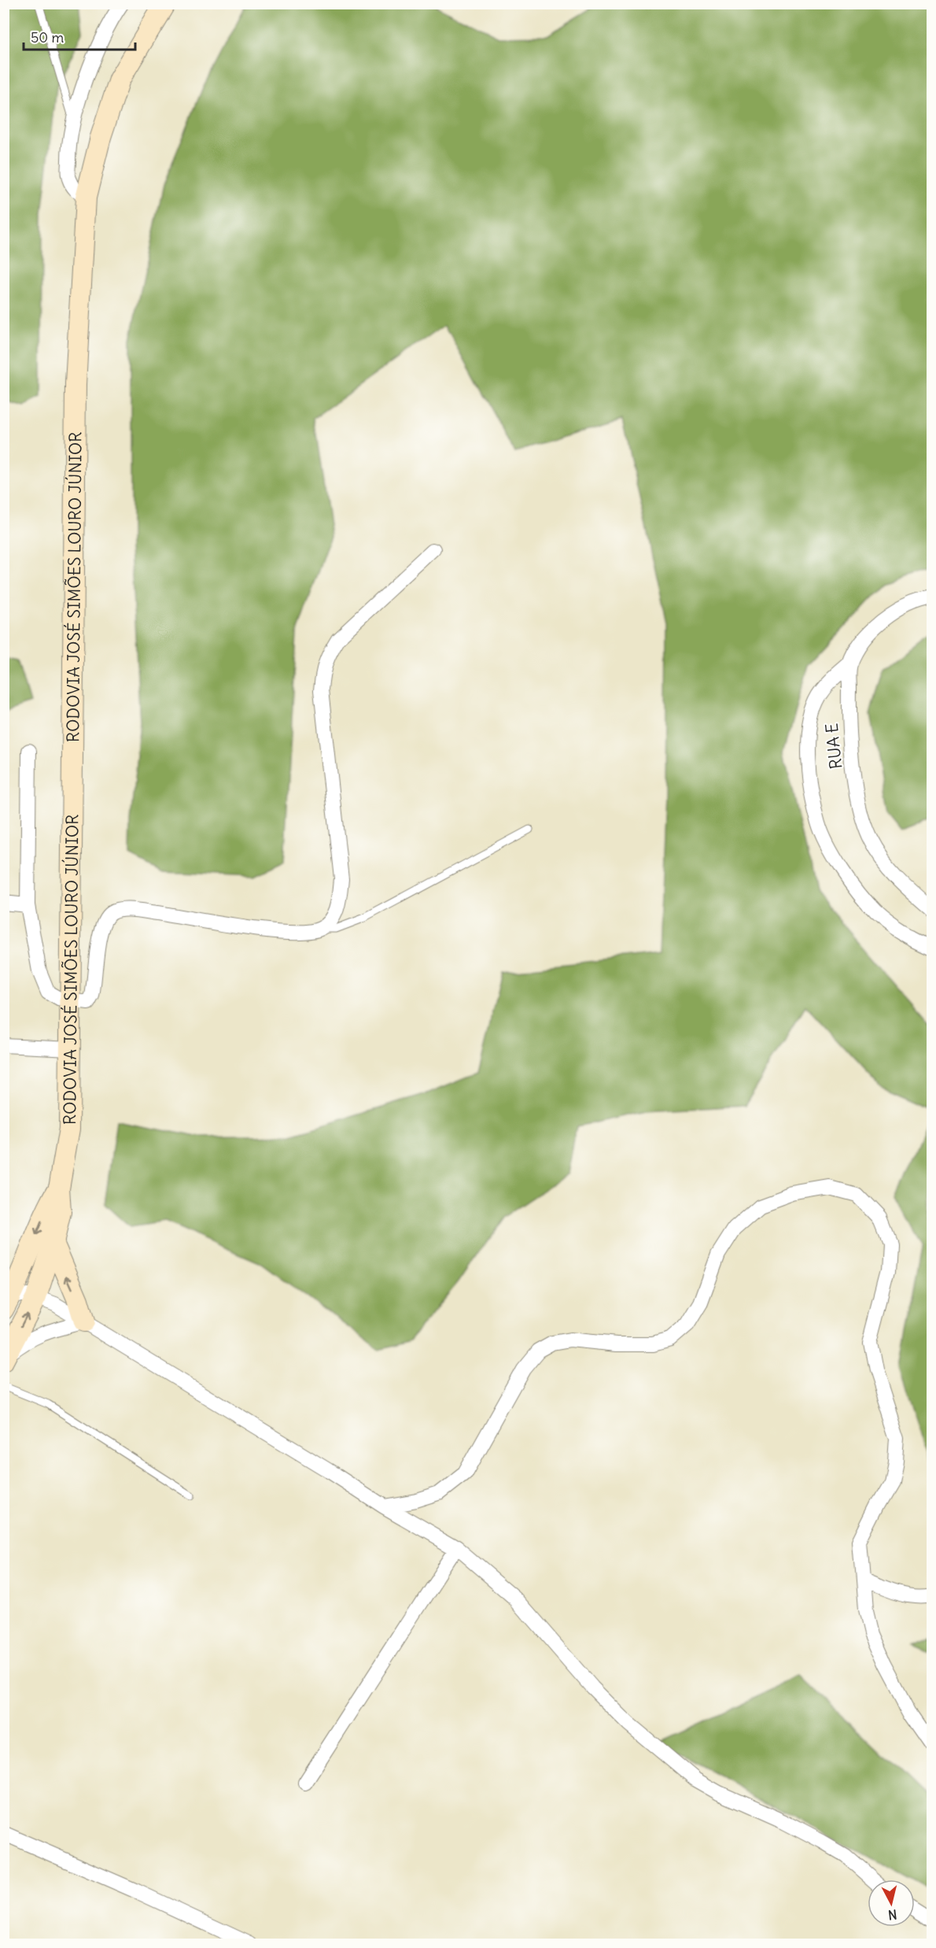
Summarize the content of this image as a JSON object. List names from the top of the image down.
{
  "streets": {
    "main road": ["RODOVIA JOSÉ SIMÕES LOURO JÚNIOR"],
    "street": ["RUA E"]
  },
  "scale_bar": "50 m",
  "north": "bottom"
}
